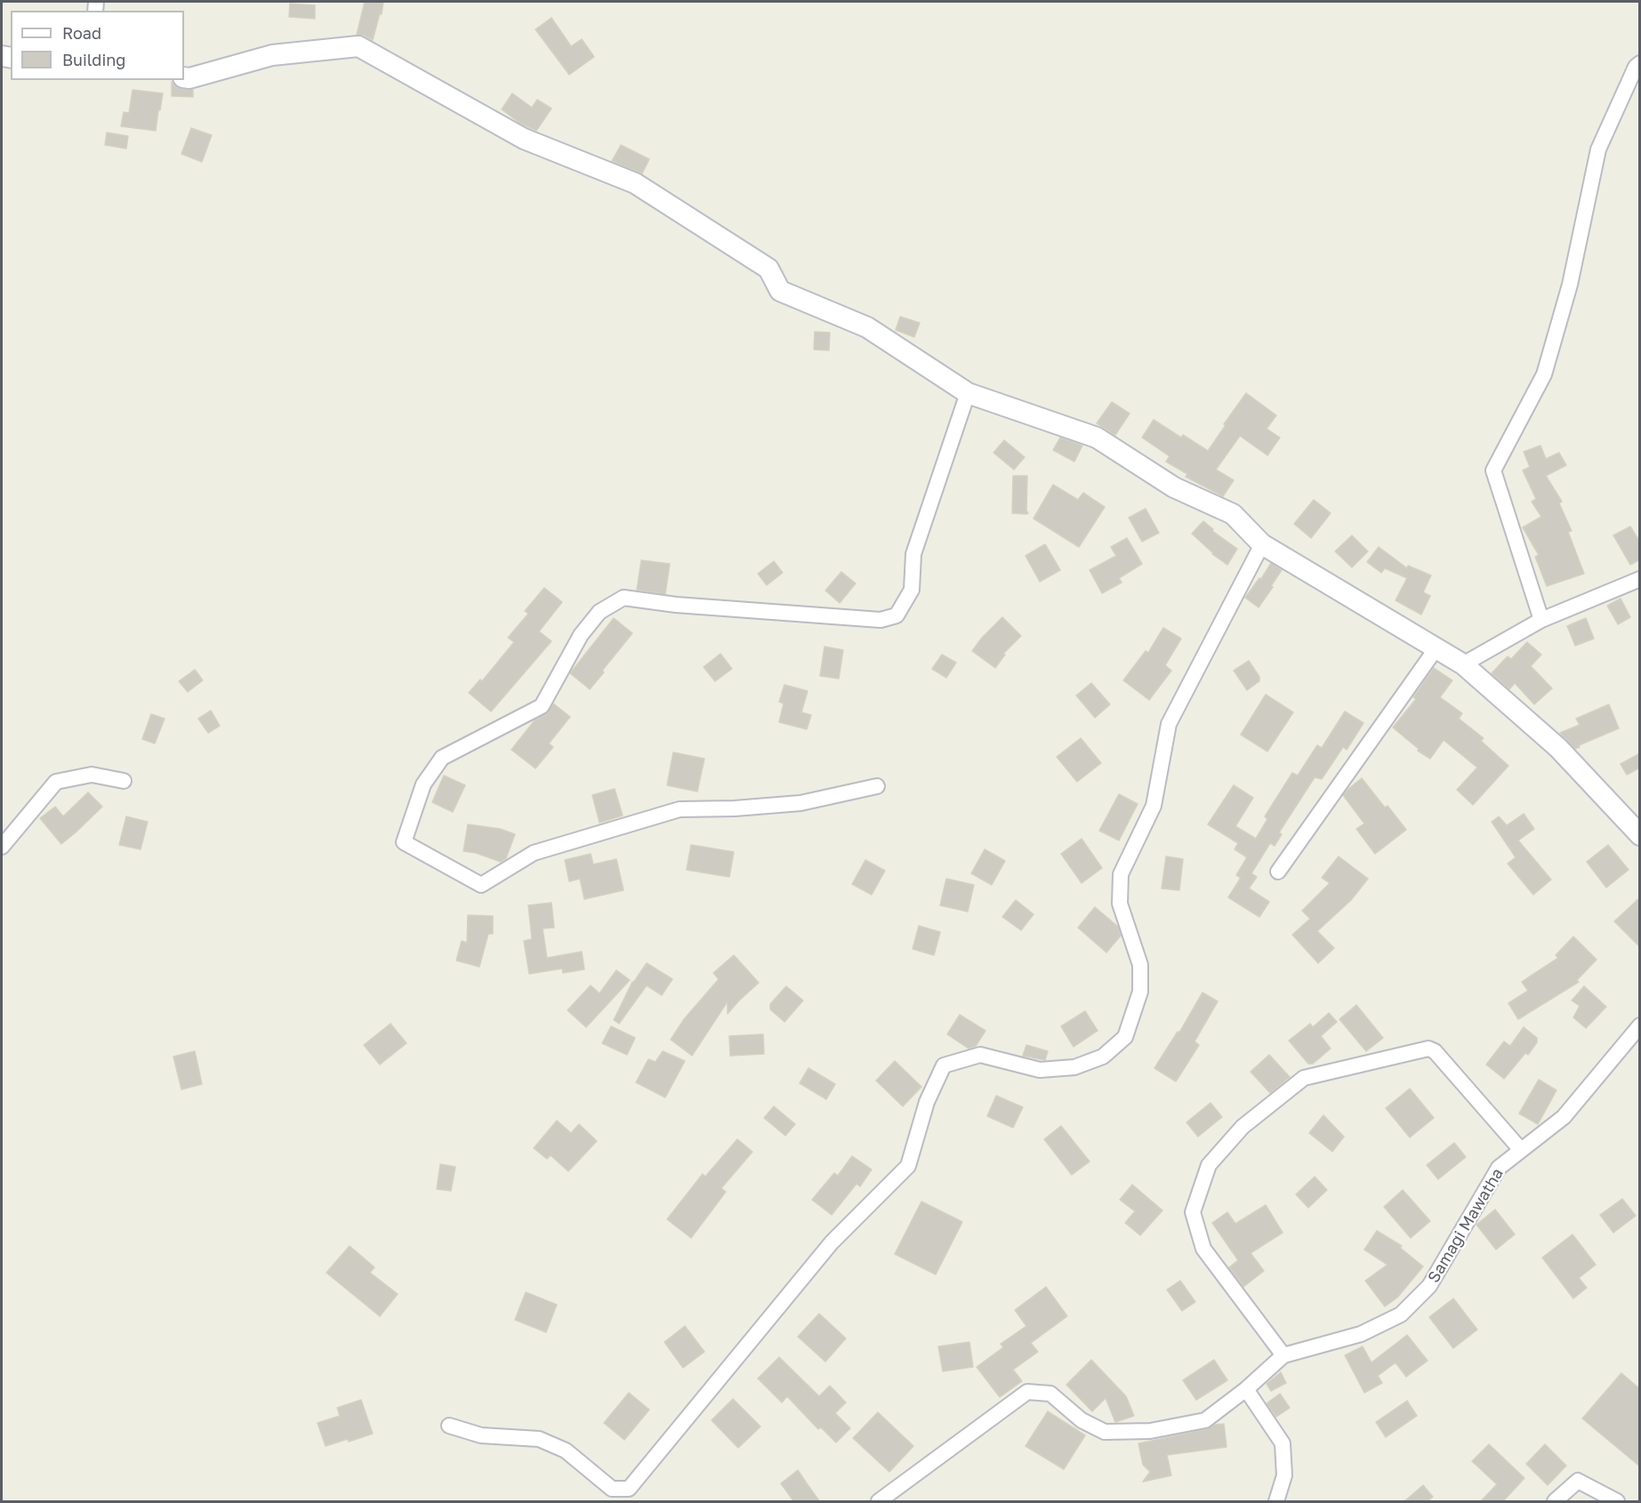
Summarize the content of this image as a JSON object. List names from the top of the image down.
{
  "streets": {
    "street": ["Samagi Mawatha"]
  },
  "legend": ["Road", "Building"]
}
